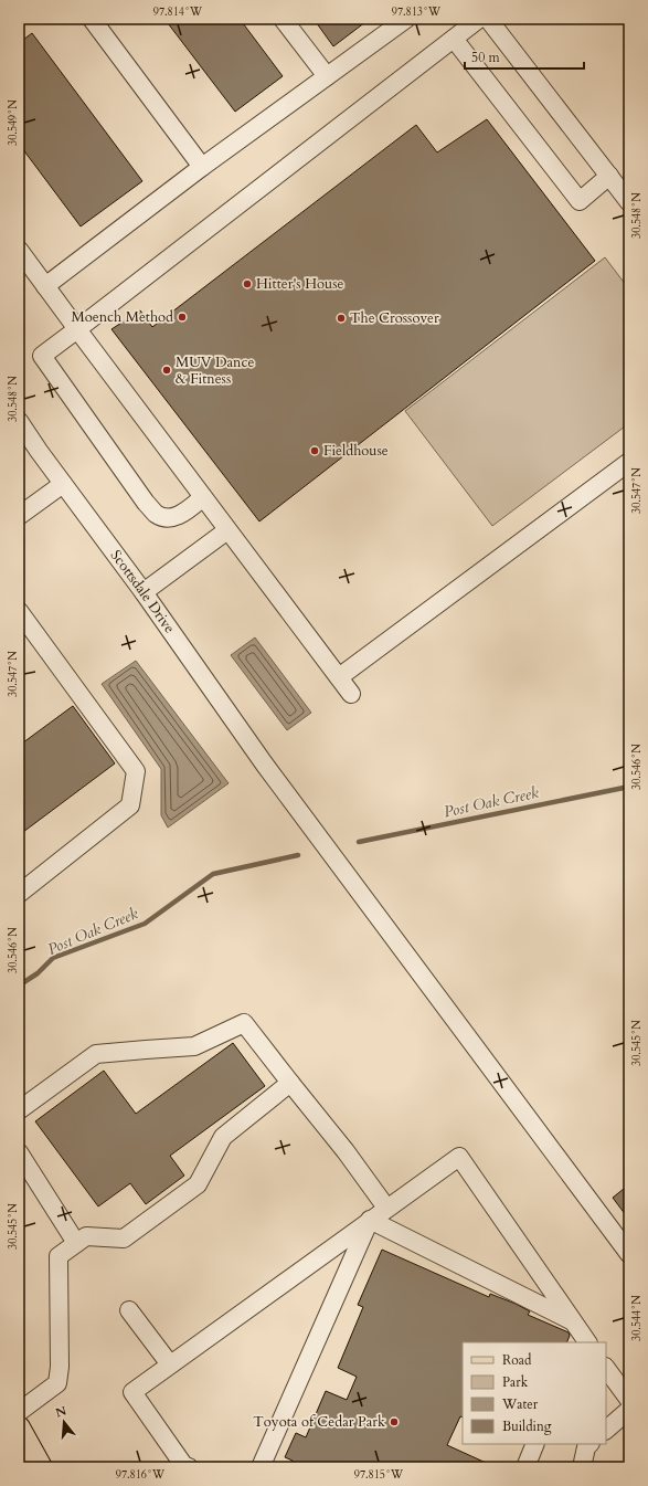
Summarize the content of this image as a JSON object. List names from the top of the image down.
{
  "streets": {
    "street": ["Scottsdale Drive"]
  },
  "water": ["Post Oak Creek"],
  "places": [
    "Hitter's House",
    "Moench Method",
    "The Crossover",
    "MUV Dance & Fitness",
    "Fieldhouse",
    "Toyota of Cedar Park"
  ],
  "legend": [
    "Road",
    "Park",
    "Water",
    "Building"
  ],
  "scale_bar": "50 m",
  "north": "top",
  "coordinates": [
    "97.814°W",
    "97.813°W",
    "30.549°N",
    "30.548°N",
    "30.547°N",
    "30.546°N",
    "30.545°N",
    "30.544°N",
    "97.816°W",
    "97.815°W"
  ]
}
